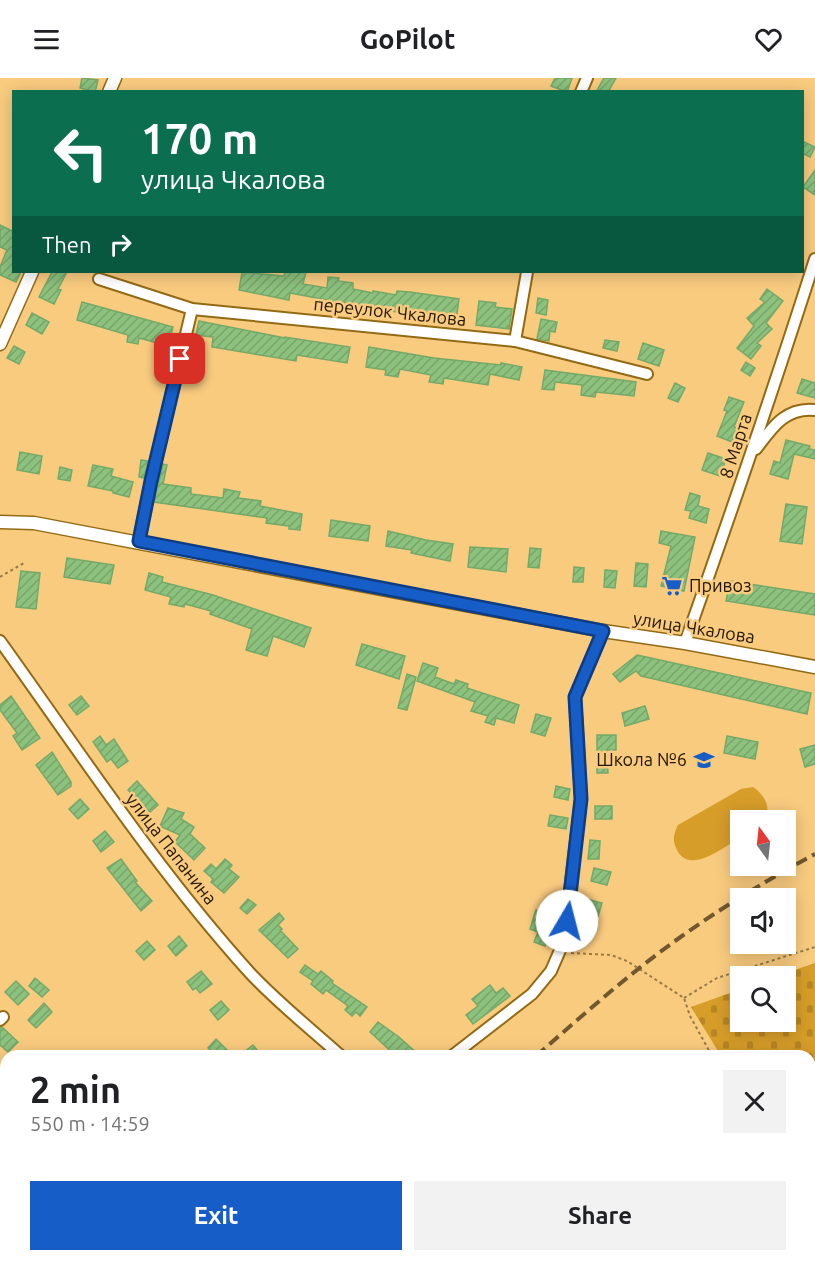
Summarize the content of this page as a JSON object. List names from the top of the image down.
{
  "streets": {
    "street": [
      "переулок Чкалова",
      "8 Марта",
      "улица Чкалова",
      "улица Папанина"
    ]
  },
  "crossings": [
    ["8 Марта", "улица Чкалова"]
  ],
  "places": {
    "supermarket": ["Привоз"],
    "school or university": ["Школа №6"]
  },
  "north": "top",
  "page": {
    "header": "GoPilot",
    "turn": ["170 m", "улица Чкалова"],
    "then": "Then",
    "heading": ["2 min", "550 m · 14:59"],
    "buttons": ["Exit", "Share"]
  }
}
